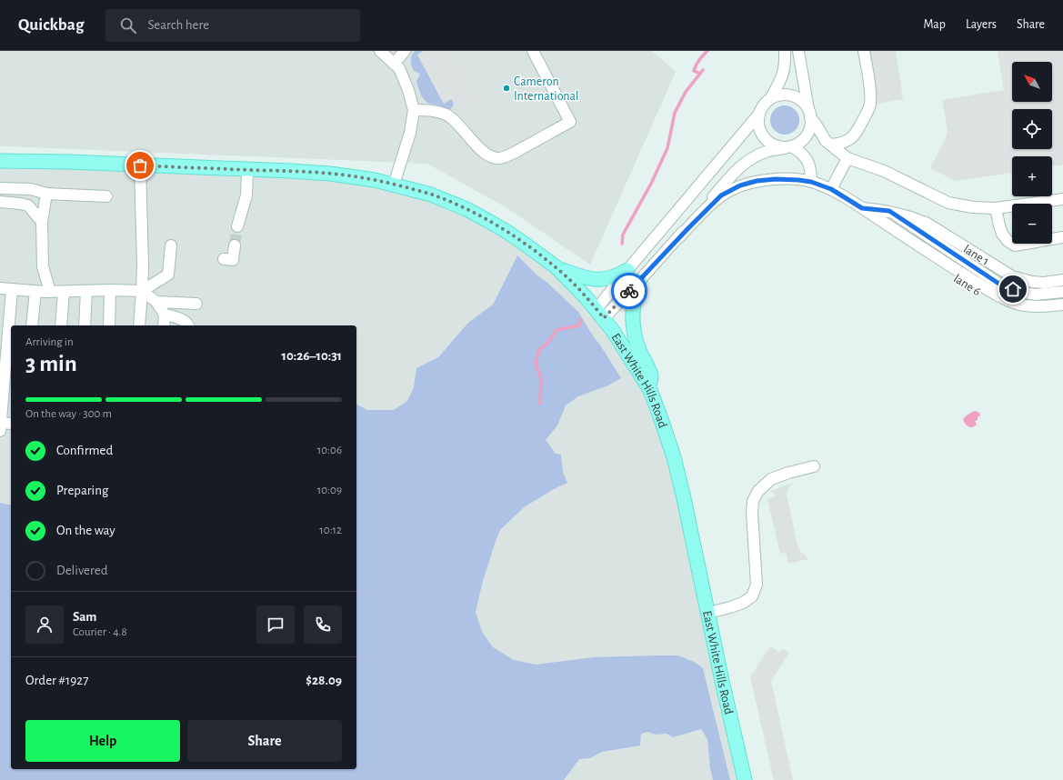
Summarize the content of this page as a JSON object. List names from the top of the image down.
{
  "streets": {
    "main road": ["East White Hills Road"],
    "street": ["lane 1", "lane 6"]
  },
  "crossings": [
    ["lane 1", "lane 6"]
  ],
  "places": ["Cameron International"],
  "north": "top left",
  "page": {
    "header": "Quickbag",
    "search": "Search here",
    "nav": ["Map", "Layers", "Share"],
    "map_buttons": ["+", "−"],
    "heading": ["3 min", "Arriving in", "10:26–10:31"],
    "panel": [
      "Sam",
      "Courier · 4.8",
      "Order #1927",
      "$28.09"
    ],
    "bar": "On the way · 300 m",
    "list": [
      ["Confirmed", "10:06"],
      ["Preparing", "10:09"],
      ["On the way", "10:12"],
      "Delivered"
    ],
    "buttons": ["Help", "Share"]
  }
}
